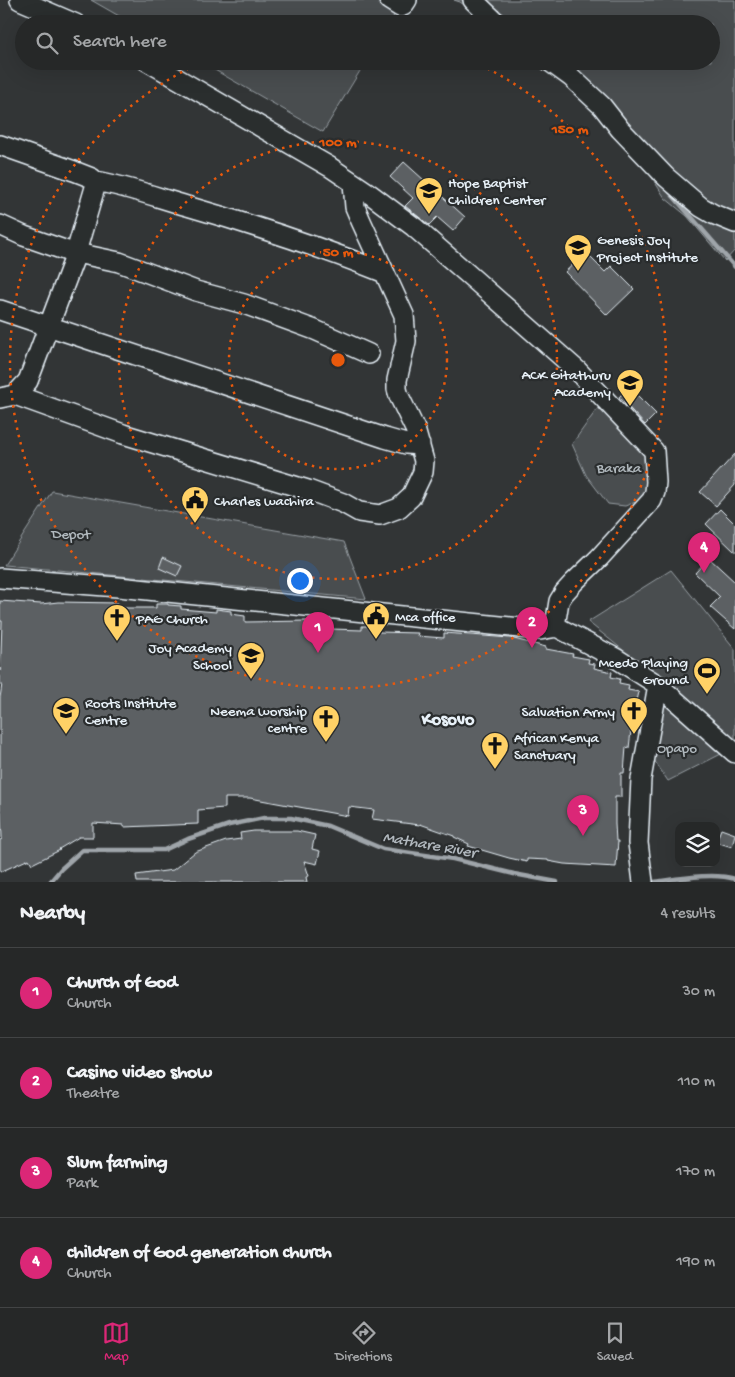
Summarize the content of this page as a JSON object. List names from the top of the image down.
{
  "districts": ["Kosovo"],
  "water": ["Mathare River"],
  "parks": ["Baraka", "Depot", "Opapo"],
  "places": {
    "school or university": [
      "Hope Baptist Children Center",
      "Genesis Joy Project Institute",
      "ACK Gitathuru Academy",
      "Joy Academy School",
      "Roots Institute Centre"
    ],
    "public building": ["Charles wachira", "Mca office"],
    "church": [
      "PAG Church",
      "Salvation Army",
      "Neema worship centre",
      "African Kenya Sanctuary"
    ],
    "sports": ["Mcedo Playing Ground"]
  },
  "page": {
    "search": "Search here",
    "pins": [
      "4",
      "2",
      "1",
      "3"
    ],
    "heading": ["Nearby", "4 results"],
    "list": [
      {
        "mark": "1",
        "name": "Church of God",
        "note": "Church",
        "value": "30 m"
      },
      {
        "mark": "2",
        "name": "Casino video show",
        "note": "Theatre",
        "value": "110 m"
      },
      {
        "mark": "3",
        "name": "Slum farming",
        "note": "Park",
        "value": "170 m"
      },
      {
        "mark": "4",
        "name": "children of God generation church",
        "note": "Church",
        "value": "190 m"
      }
    ],
    "nav": ["Map", "Directions", "Saved"]
  },
  "rings": ["150 m", "100 m", "50 m"]
}
